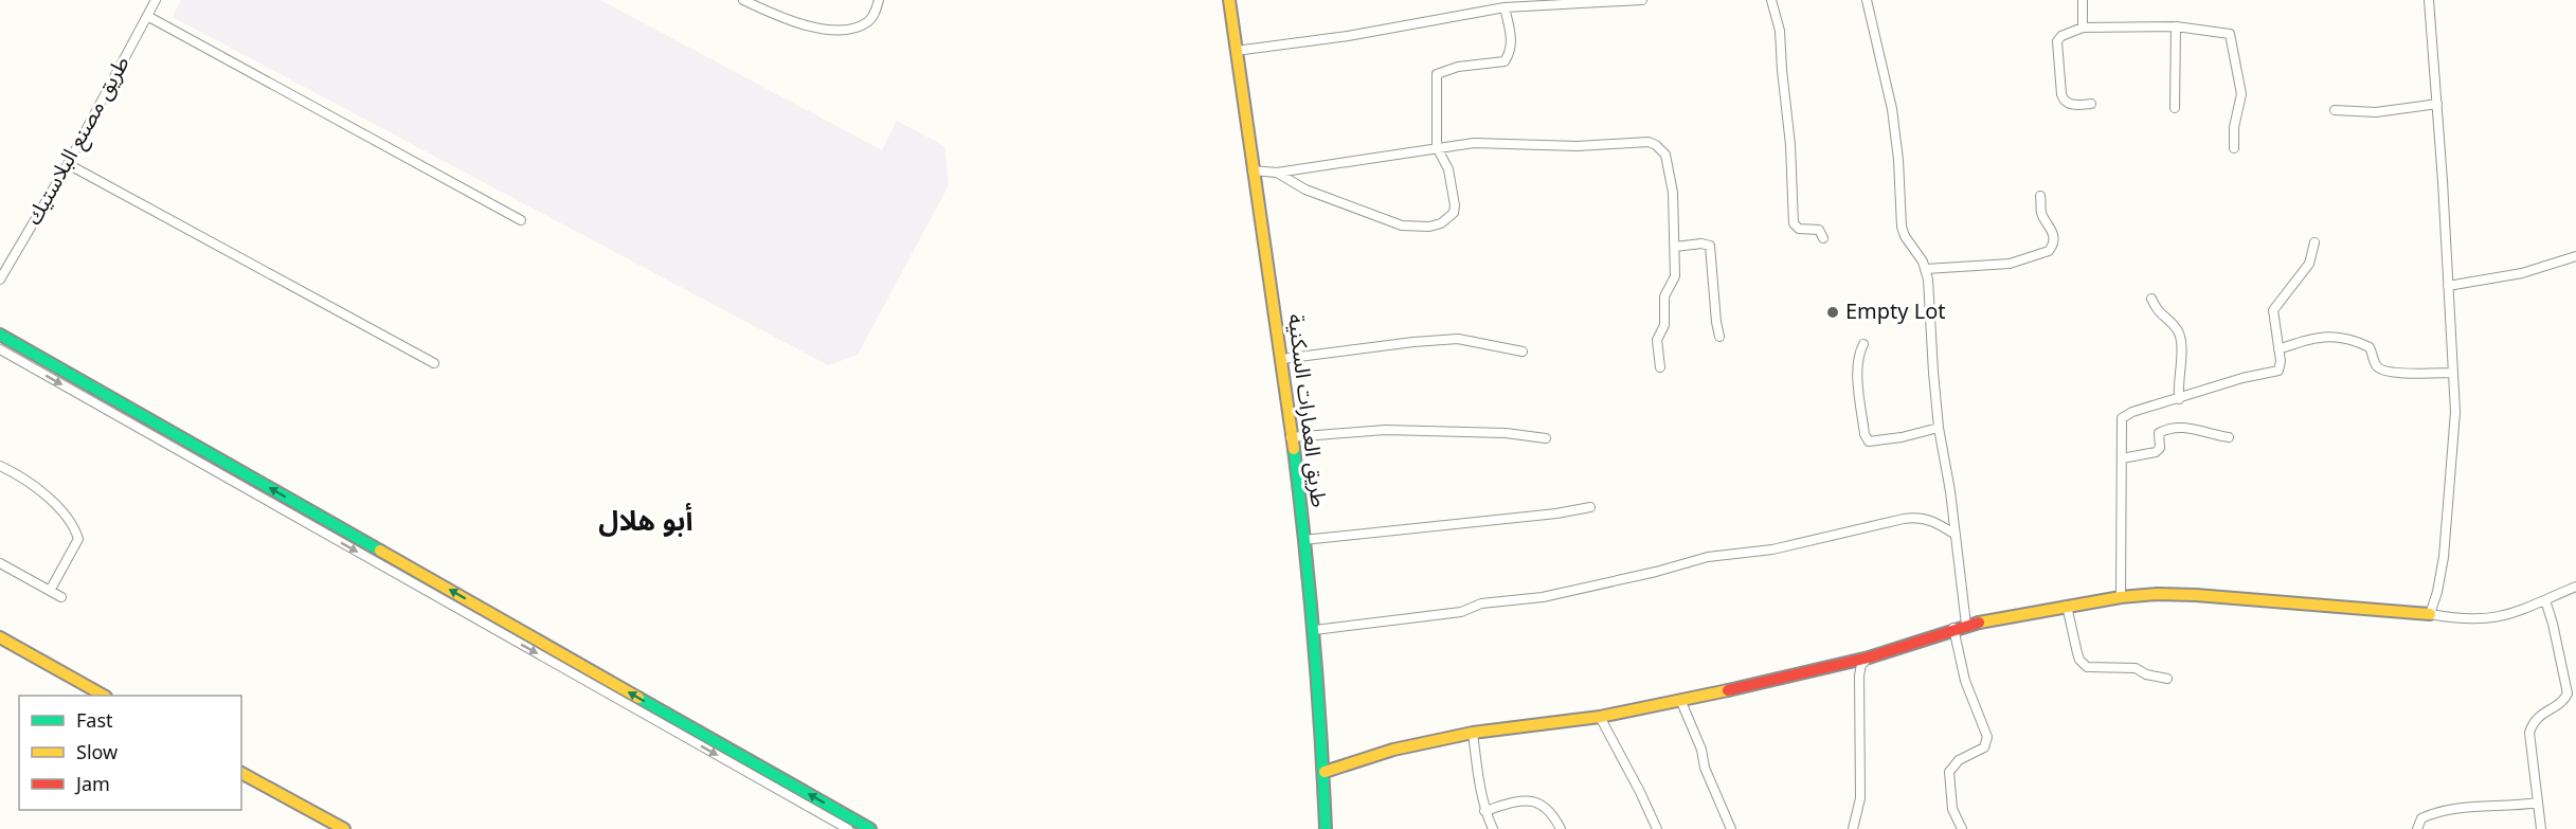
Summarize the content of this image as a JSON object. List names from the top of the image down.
{
  "streets": {
    "street": ["طريق مصنع البلاستيك", "طريق العمارات السكنية"]
  },
  "districts": ["أبو هلال"],
  "places": ["Empty Lot"],
  "legend": ["Fast", "Slow", "Jam"]
}
